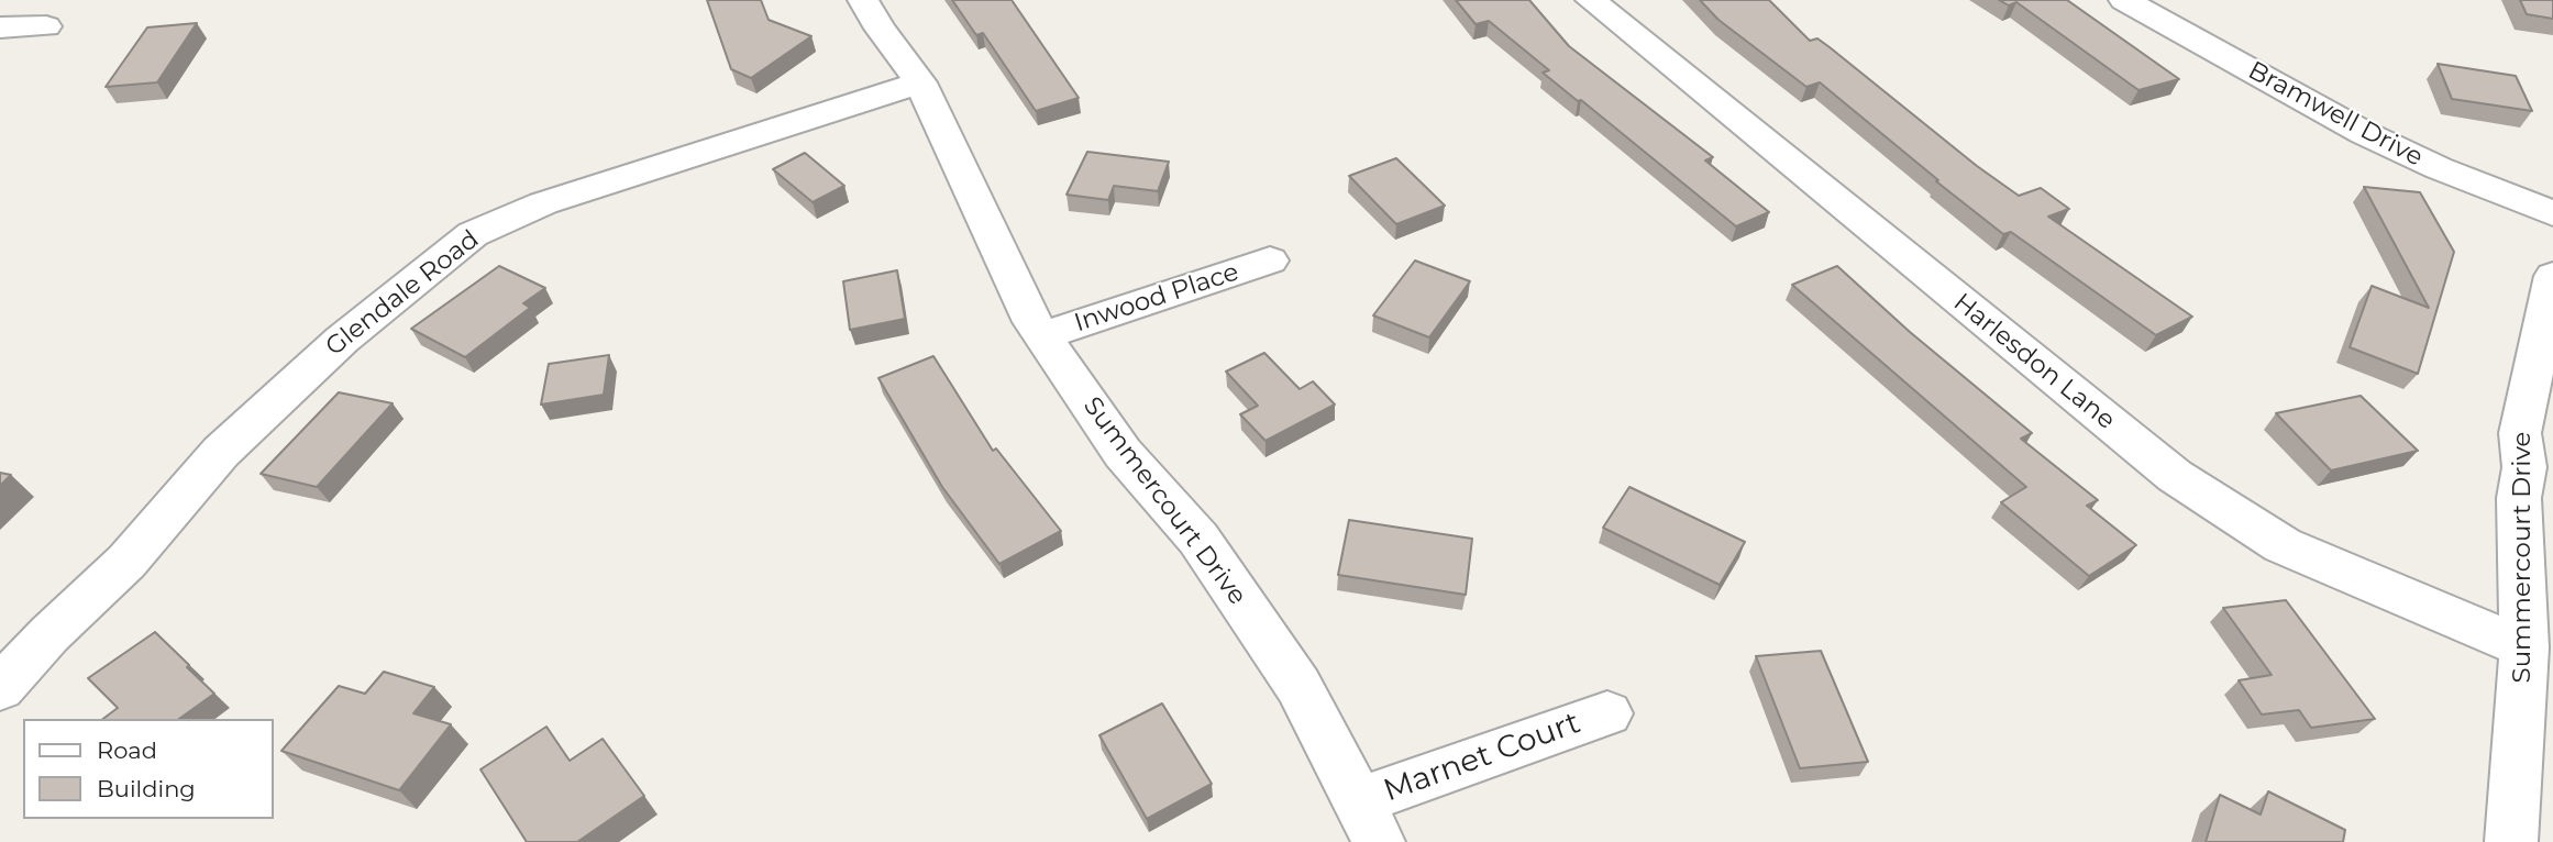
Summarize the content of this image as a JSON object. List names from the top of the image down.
{
  "streets": {
    "street": [
      "Bramwell Drive",
      "Glendale Road",
      "Inwood Place",
      "Harlesdon Lane",
      "Summercourt Drive",
      "Marnet Court"
    ]
  },
  "crossings": [
    ["Glendale Road", "Summercourt Drive"],
    ["Inwood Place", "Summercourt Drive"],
    ["Harlesdon Lane", "Summercourt Drive"],
    ["Summercourt Drive", "Marnet Court"]
  ],
  "legend": ["Road", "Building"]
}
